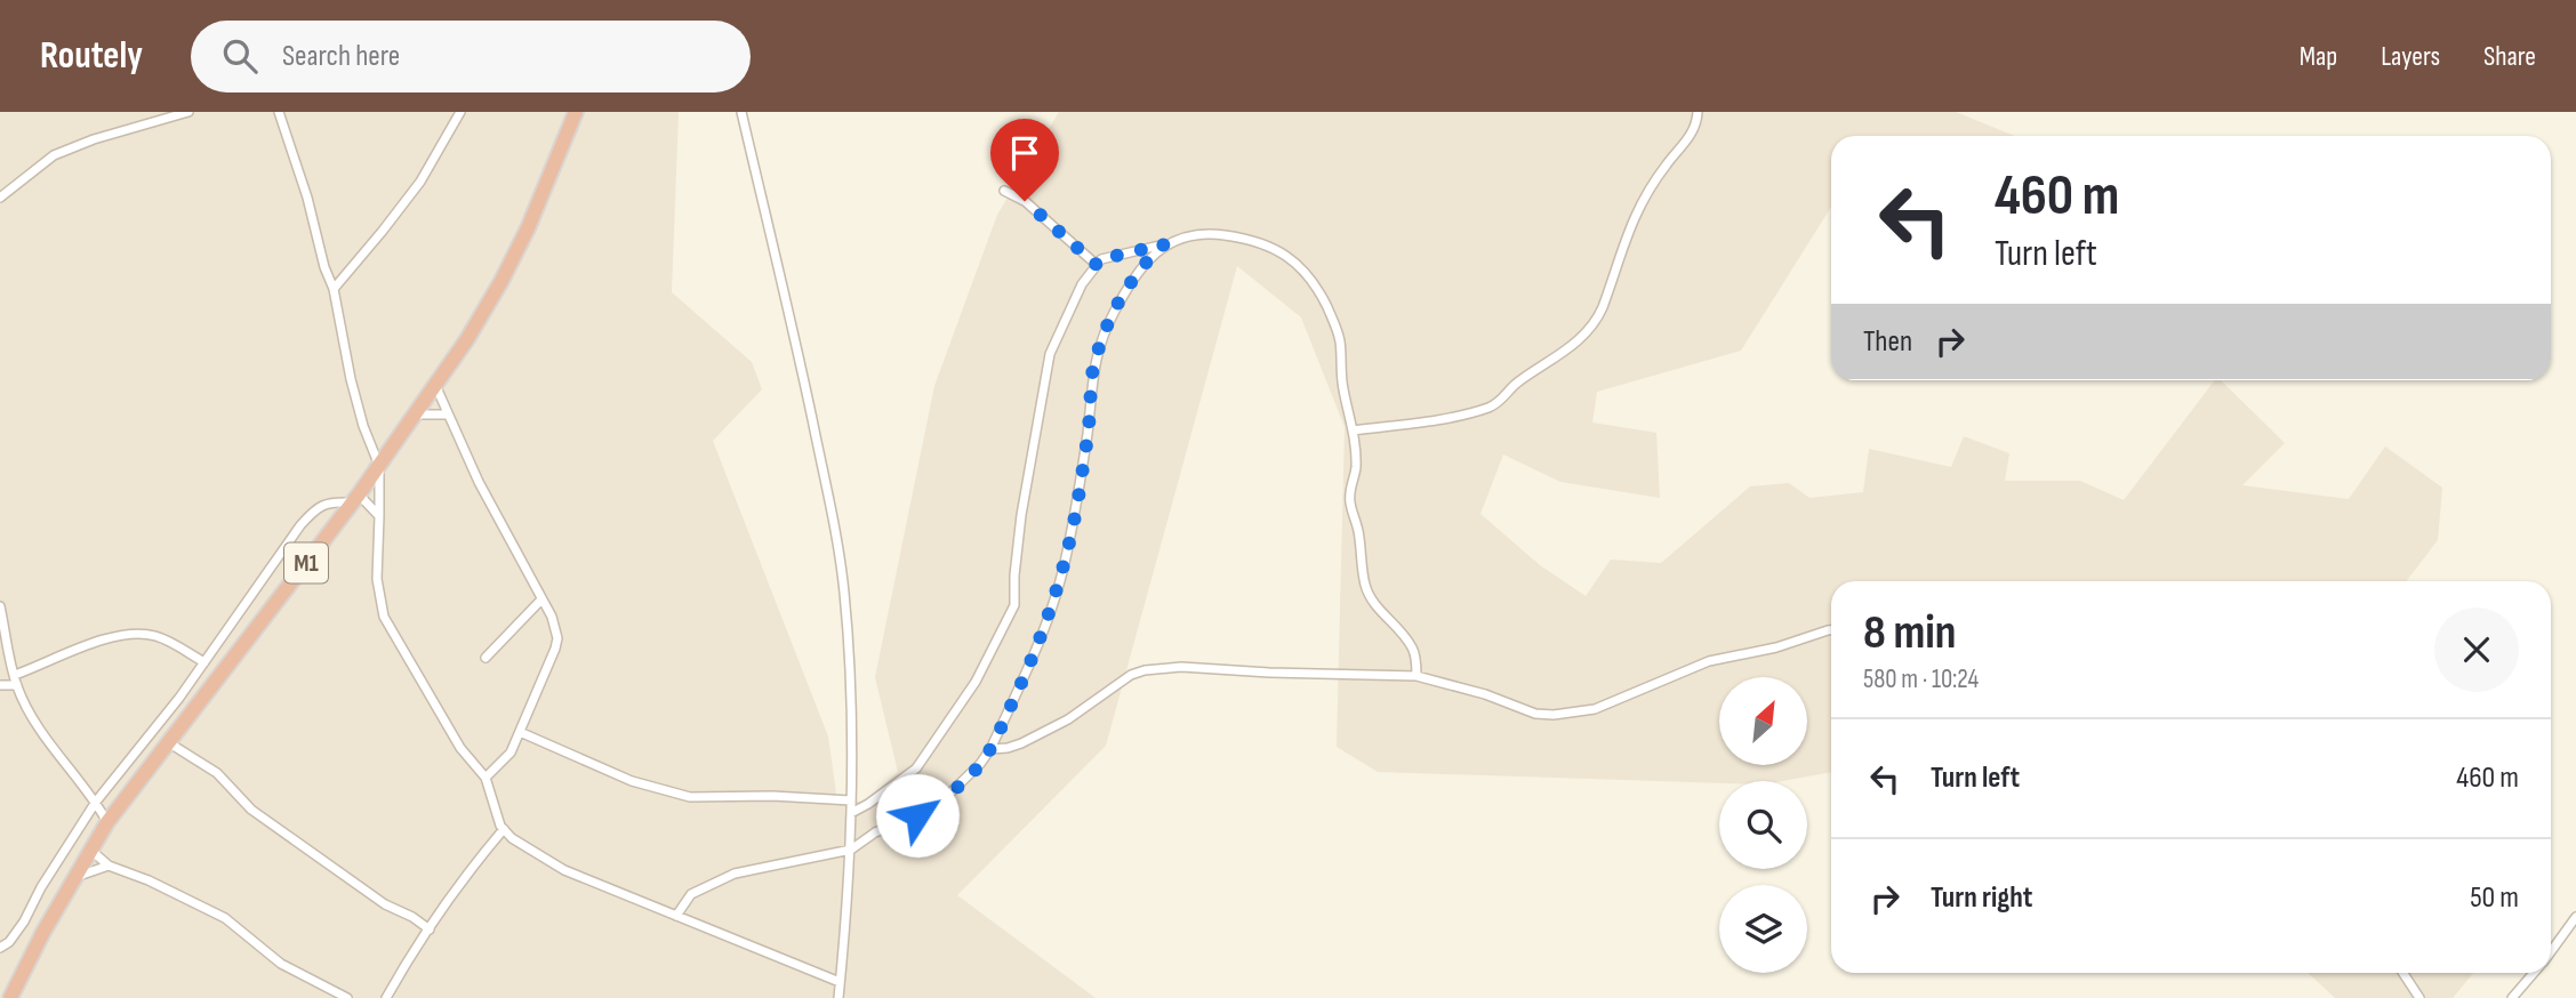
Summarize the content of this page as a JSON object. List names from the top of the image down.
{
  "streets": {
    "highway": ["M1"]
  },
  "north": "top right",
  "page": {
    "header": "Routely",
    "search": "Search here",
    "nav": ["Map", "Layers", "Share"],
    "turn": ["460 m", "Turn left"],
    "then": "Then",
    "heading": ["8 min", "580 m · 10:24"],
    "list": [
      {
        "name": "Turn left",
        "value": "460 m"
      },
      {
        "name": "Turn right",
        "value": "50 m"
      }
    ]
  }
}
